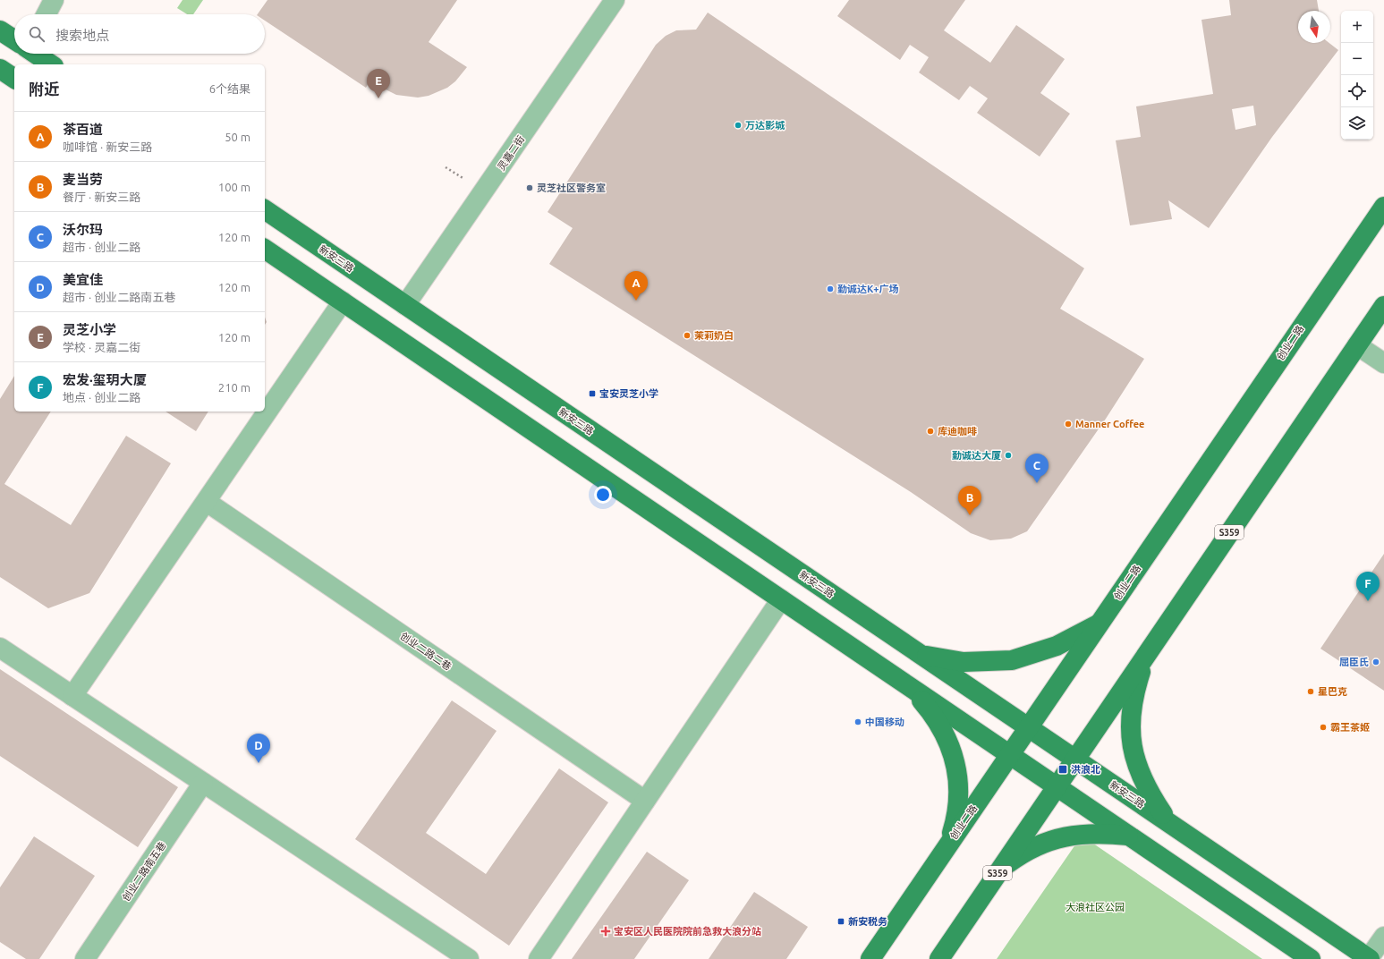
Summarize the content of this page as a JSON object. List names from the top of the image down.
{
  "streets": {
    "main road": ["新安三路", "创业二路", "S359"],
    "street": ["灵嘉二街", "创业二路二巷", "创业二路南五巷"]
  },
  "crossings": [
    ["灵嘉二街", "新安三路"],
    ["新安三路", "创业二路"],
    ["新安三路", "S359"]
  ],
  "parks": ["大浪社区公园"],
  "places": {
    "other": [
      "万达影城",
      "灵芝社区警务室",
      "勤诚达K+广场",
      "茉莉奶白",
      "Manner Coffee",
      "库迪咖啡",
      "勤诚达大厦",
      "屈臣氏",
      "星巴克",
      "中国移动",
      "霸王茶姬"
    ],
    "transit": ["宝安灵芝小学", "洪浪北", "新安税务"],
    "health": ["宝安区人民医院院前急救大浪分站"]
  },
  "north": "bottom",
  "page": {
    "map_buttons": ["+", "−"],
    "search": "搜索地点",
    "heading": ["附近", "6个结果"],
    "pins": [
      "E",
      "A",
      "C",
      "B",
      "F",
      "D"
    ],
    "list": [
      {
        "mark": "A",
        "name": "茶百道",
        "note": "咖啡馆 · 新安三路",
        "value": "50 m"
      },
      {
        "mark": "B",
        "name": "麦当劳",
        "note": "餐厅 · 新安三路",
        "value": "100 m"
      },
      {
        "mark": "C",
        "name": "沃尔玛",
        "note": "超市 · 创业二路",
        "value": "120 m"
      },
      {
        "mark": "D",
        "name": "美宜佳",
        "note": "超市 · 创业二路南五巷",
        "value": "120 m"
      },
      {
        "mark": "E",
        "name": "灵芝小学",
        "note": "学校 · 灵嘉二街",
        "value": "120 m"
      },
      {
        "mark": "F",
        "name": "宏发·玺玥大厦",
        "note": "地点 · 创业二路",
        "value": "210 m"
      }
    ]
  }
}
